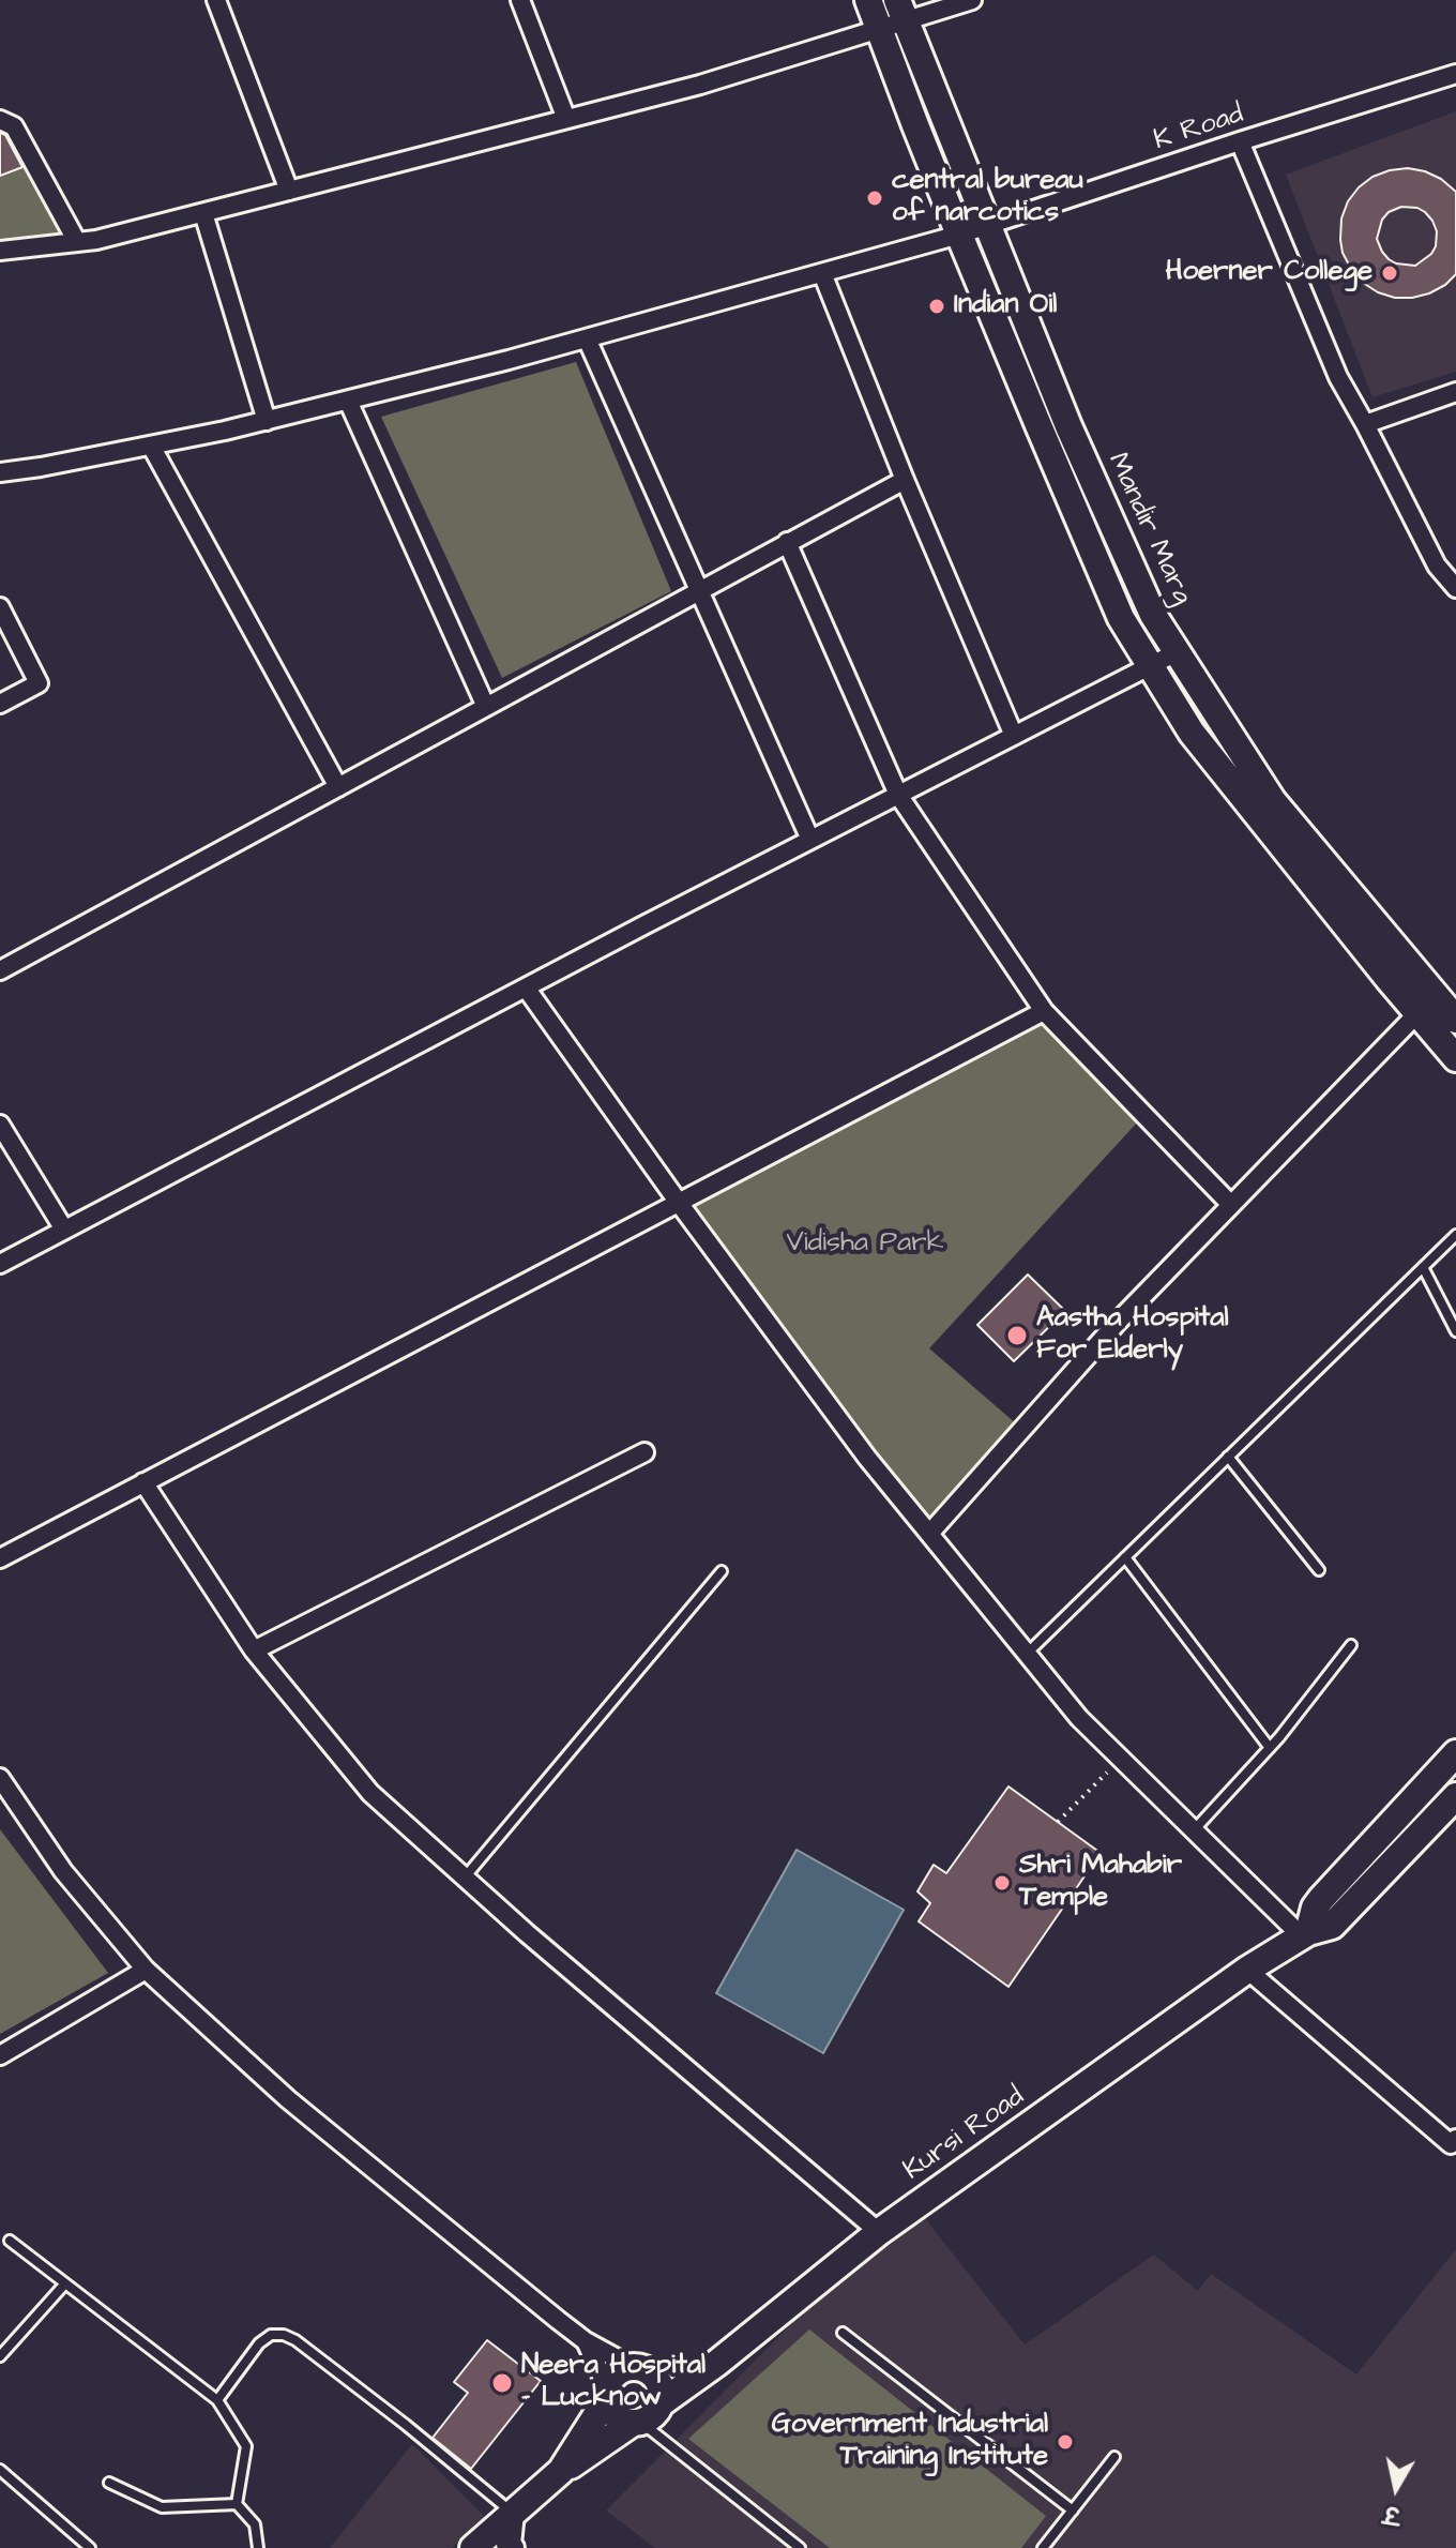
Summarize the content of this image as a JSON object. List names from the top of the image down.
{
  "streets": {
    "main road": ["Mandir Marg", "Kursi Road"],
    "street": ["K Road"]
  },
  "crossings": [
    ["K Road", "Mandir Marg"]
  ],
  "parks": ["Vidisha Park"],
  "places": [
    "central bureau of narcotics",
    "Hoerner College",
    "Indian Oil",
    "Aastha Hospital For Elderly",
    "Shri Mahabir Temple",
    "Neera Hospital - Lucknow",
    "Government Industrial Training Institute"
  ],
  "north": "bottom"
}
